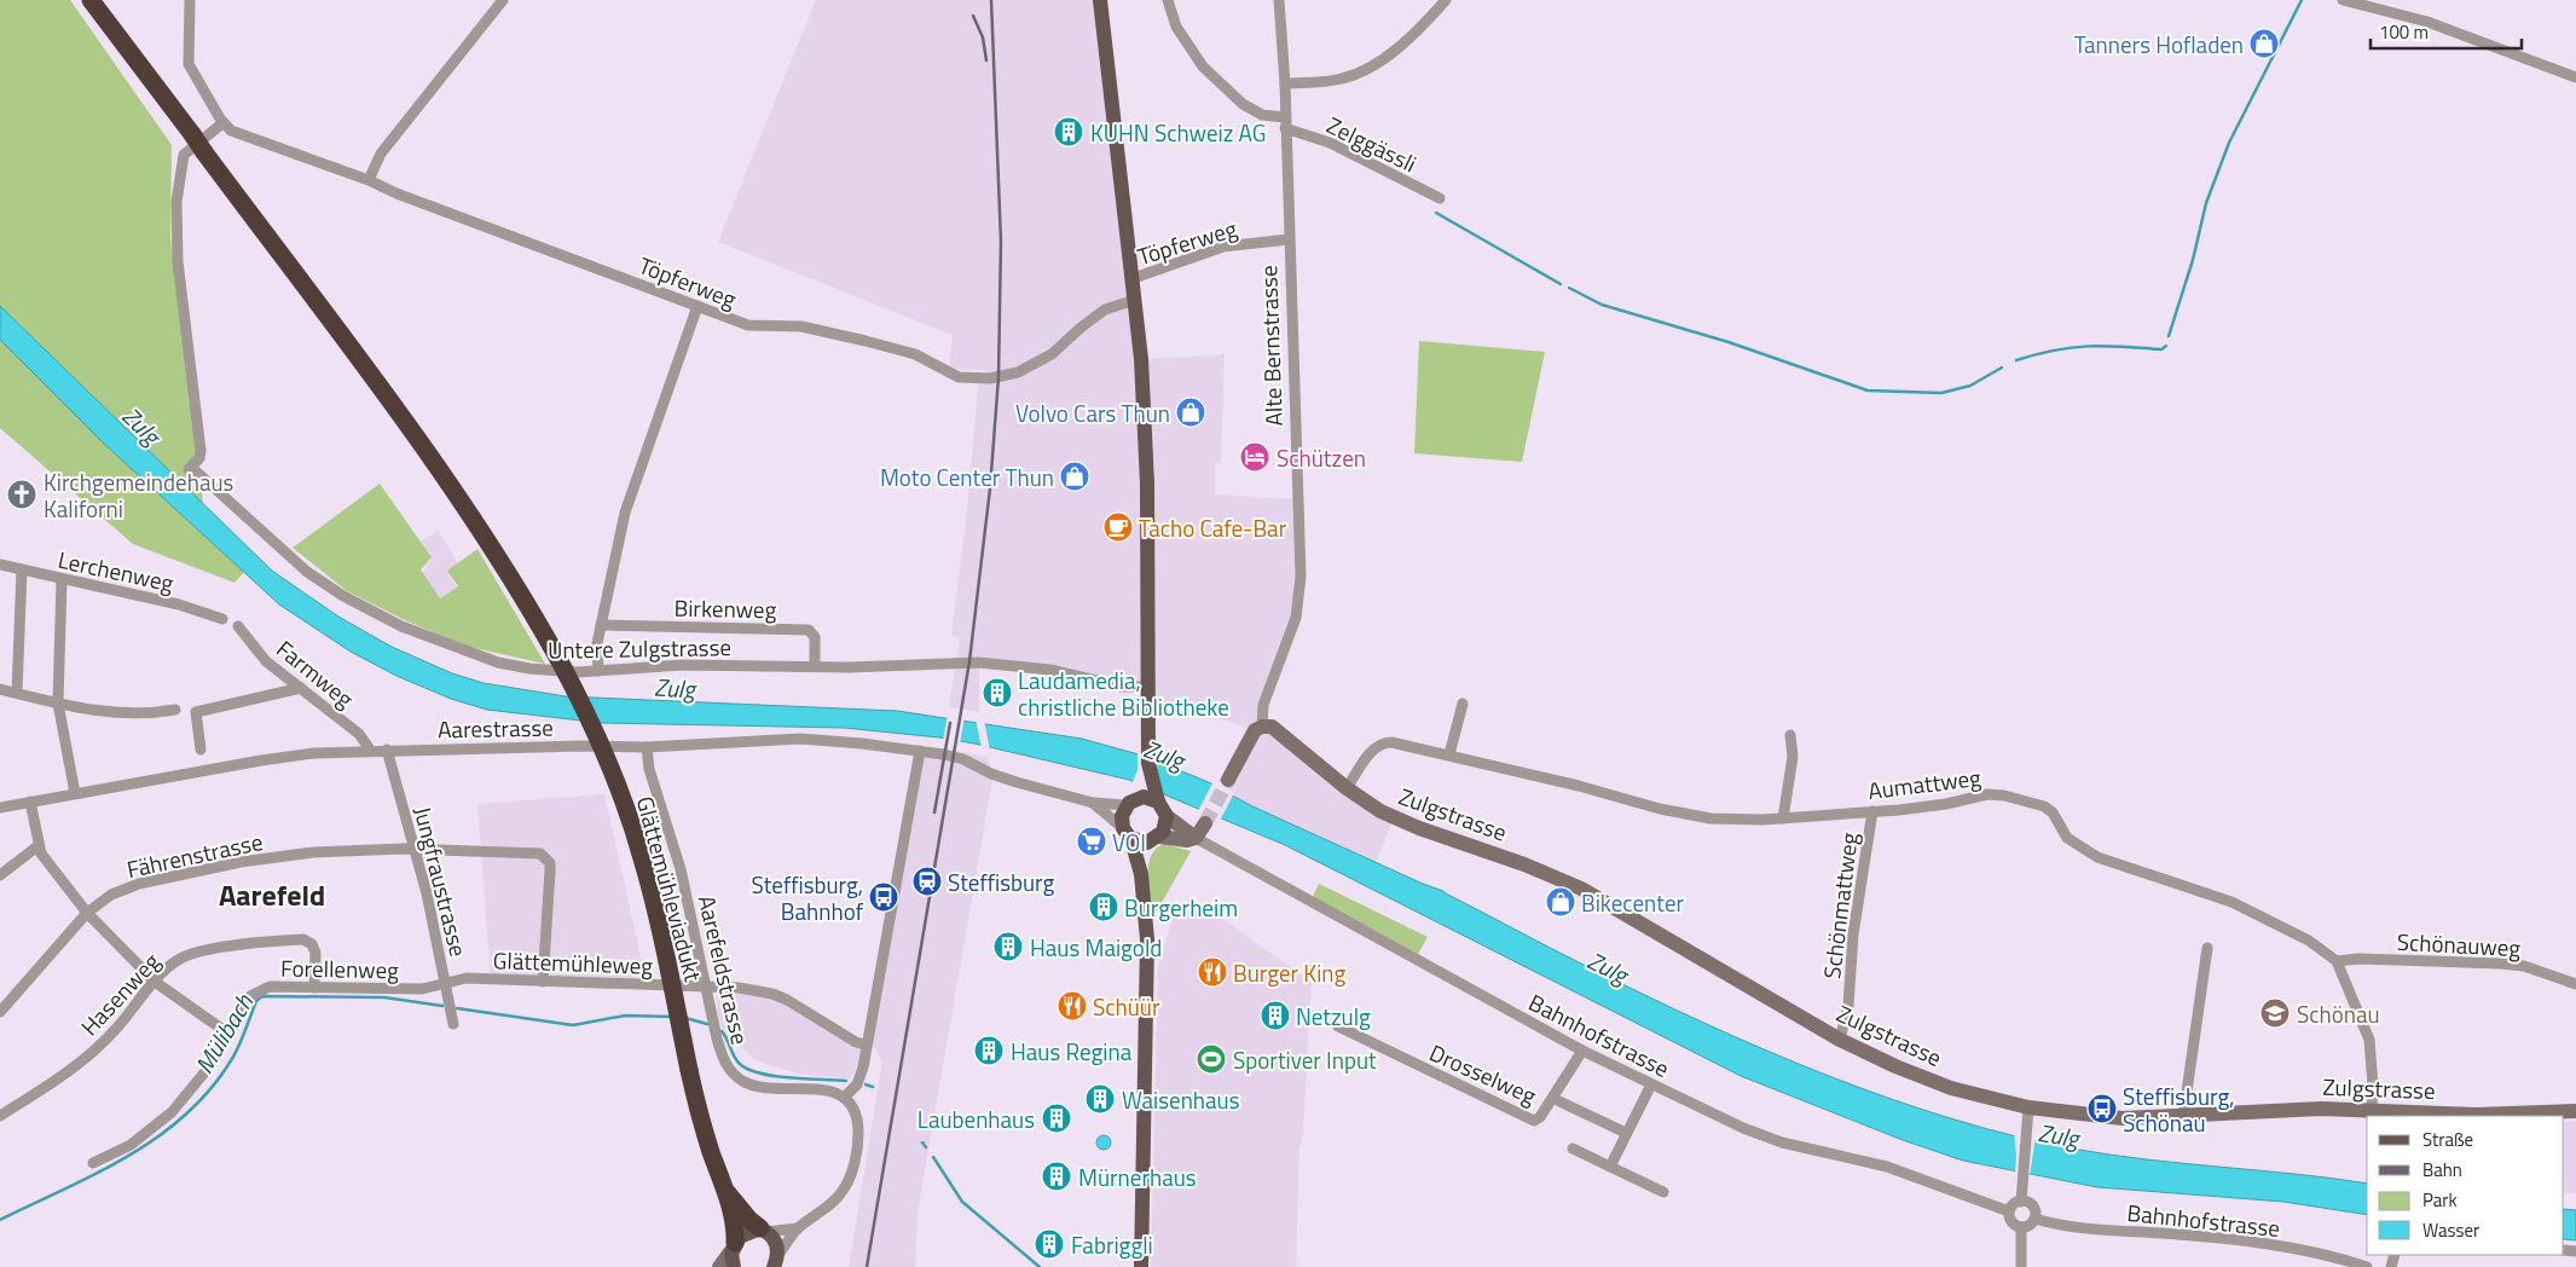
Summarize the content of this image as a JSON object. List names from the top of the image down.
{
  "streets": {
    "highway": ["Glättemühleviadukt"],
    "street": [
      "Zelggässli",
      "Töpferweg",
      "Alte Bernstrasse",
      "Lerchenweg",
      "Birkenweg",
      "Untere Zulgstrasse",
      "Farmweg",
      "Aarestrasse",
      "Aumattweg",
      "Zulgstrasse",
      "Fährenstrasse",
      "Jungfraustrasse",
      "Schönmattweg",
      "Schönauweg",
      "Glättemühleweg",
      "Forellenweg",
      "Aarefeldstrasse",
      "Hasenweg",
      "Bahnhofstrasse",
      "Drosselweg"
    ]
  },
  "crossings": [
    ["Zelggässli", "Alte Bernstrasse"],
    ["Töpferweg", "Alte Bernstrasse"],
    ["Töpferweg", "Untere Zulgstrasse"],
    ["Alte Bernstrasse", "Zulgstrasse"],
    ["Birkenweg", "Untere Zulgstrasse"],
    ["Farmweg", "Aarestrasse"],
    ["Aarestrasse", "Jungfraustrasse"],
    ["Aarestrasse", "Aarefeldstrasse"],
    ["Aumattweg", "Zulgstrasse"],
    ["Aumattweg", "Schönmattweg"],
    ["Aumattweg", "Schönauweg"],
    ["Zulgstrasse", "Schönmattweg"],
    ["Fährenstrasse", "Jungfraustrasse"],
    ["Fährenstrasse", "Glättemühleweg"],
    ["Jungfraustrasse", "Glättemühleweg"],
    ["Jungfraustrasse", "Forellenweg"],
    ["Glättemühleweg", "Forellenweg"],
    ["Glättemühleweg", "Aarefeldstrasse"],
    ["Forellenweg", "Hasenweg"],
    ["Bahnhofstrasse", "Drosselweg"]
  ],
  "districts": ["Aarefeld"],
  "water": ["Zulg", "Mülibach"],
  "places": {
    "shop": [
      "Tanners Hofladen",
      "Volvo Cars Thun",
      "Moto Center Thun",
      "Bikecenter"
    ],
    "building": [
      "KUHN Schweiz AG",
      "Laudamedia, christliche Bibliotheke",
      "Burgerheim",
      "Haus Maigold",
      "Netzulg",
      "Haus Regina",
      "Waisenhaus",
      "Laubenhaus",
      "Mürnerhaus",
      "Fabriggli"
    ],
    "hotel": ["Schützen"],
    "church": ["Kirchgemeindehaus Kaliforni"],
    "cafe": ["Tacho Cafe-Bar"],
    "supermarket": ["VOI"],
    "station": ["Steffisburg"],
    "bus stop": ["Steffisburg, Bahnhof", "Steffisburg, Schönau"],
    "restaurant": ["Burger King", "Schüür"],
    "school or university": ["Schönau"],
    "sports": ["Sportiver Input"]
  },
  "legend": [
    "Straße",
    "Bahn",
    "Park",
    "Wasser"
  ],
  "scale_bar": "100 m"
}
